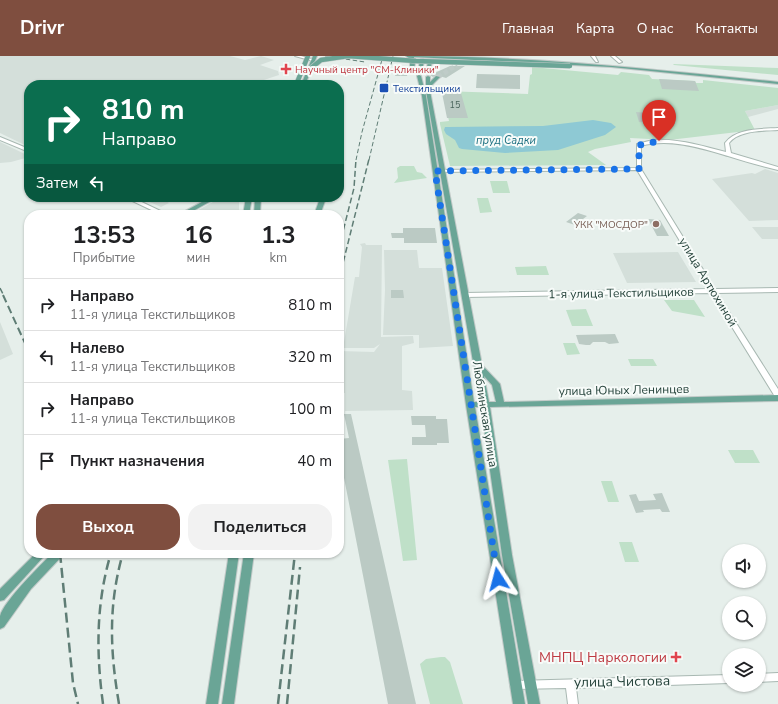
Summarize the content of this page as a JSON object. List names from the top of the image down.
{
  "streets": {
    "main road": ["улица Юных Ленинцев", "Люблинская улица"],
    "street": ["улица Артюхиной", "1-я улица Текстильщиков", "улица Чистова"]
  },
  "crossings": [
    ["улица Артюхиной", "1-я улица Текстильщиков"],
    ["1-я улица Текстильщиков", "Люблинская улица"],
    ["улица Юных Ленинцев", "Люблинская улица"],
    ["Люблинская улица", "улица Чистова"]
  ],
  "water": ["пруд Садки"],
  "places": {
    "health": ["Научный центр \"СМ-Клиники\"", "МНПЦ Наркологии"],
    "transit": ["Текстильщики"],
    "other": ["УКК \"МОСДОР\""]
  },
  "house_numbers": ["15"],
  "page": {
    "header": "Drivr",
    "nav": [
      "Главная",
      "Карта",
      "О нас",
      "Контакты"
    ],
    "turn": ["810 m", "Направо"],
    "then": "Затем",
    "eta": [
      "13:53",
      "Прибытие",
      "16",
      "мин",
      "1.3",
      "km"
    ],
    "list": [
      {
        "name": "Направо",
        "note": "11-я улица Текстильщиков",
        "value": "810 m"
      },
      {
        "name": "Налево",
        "note": "11-я улица Текстильщиков",
        "value": "320 m"
      },
      {
        "name": "Направо",
        "note": "11-я улица Текстильщиков",
        "value": "100 m"
      },
      {
        "name": "Пункт назначения",
        "value": "40 m"
      }
    ],
    "buttons": ["Выход", "Поделиться"]
  }
}
